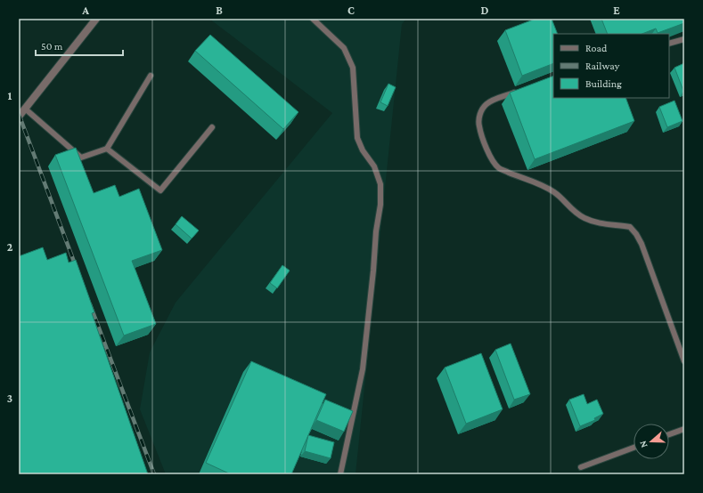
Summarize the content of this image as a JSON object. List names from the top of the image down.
{
  "legend": ["Road", "Railway", "Building"],
  "scale_bar": "50 m",
  "north": "left",
  "grid": {
    "columns": [
      "A",
      "B",
      "C",
      "D",
      "E"
    ],
    "rows": ["1", "2", "3"]
  }
}
